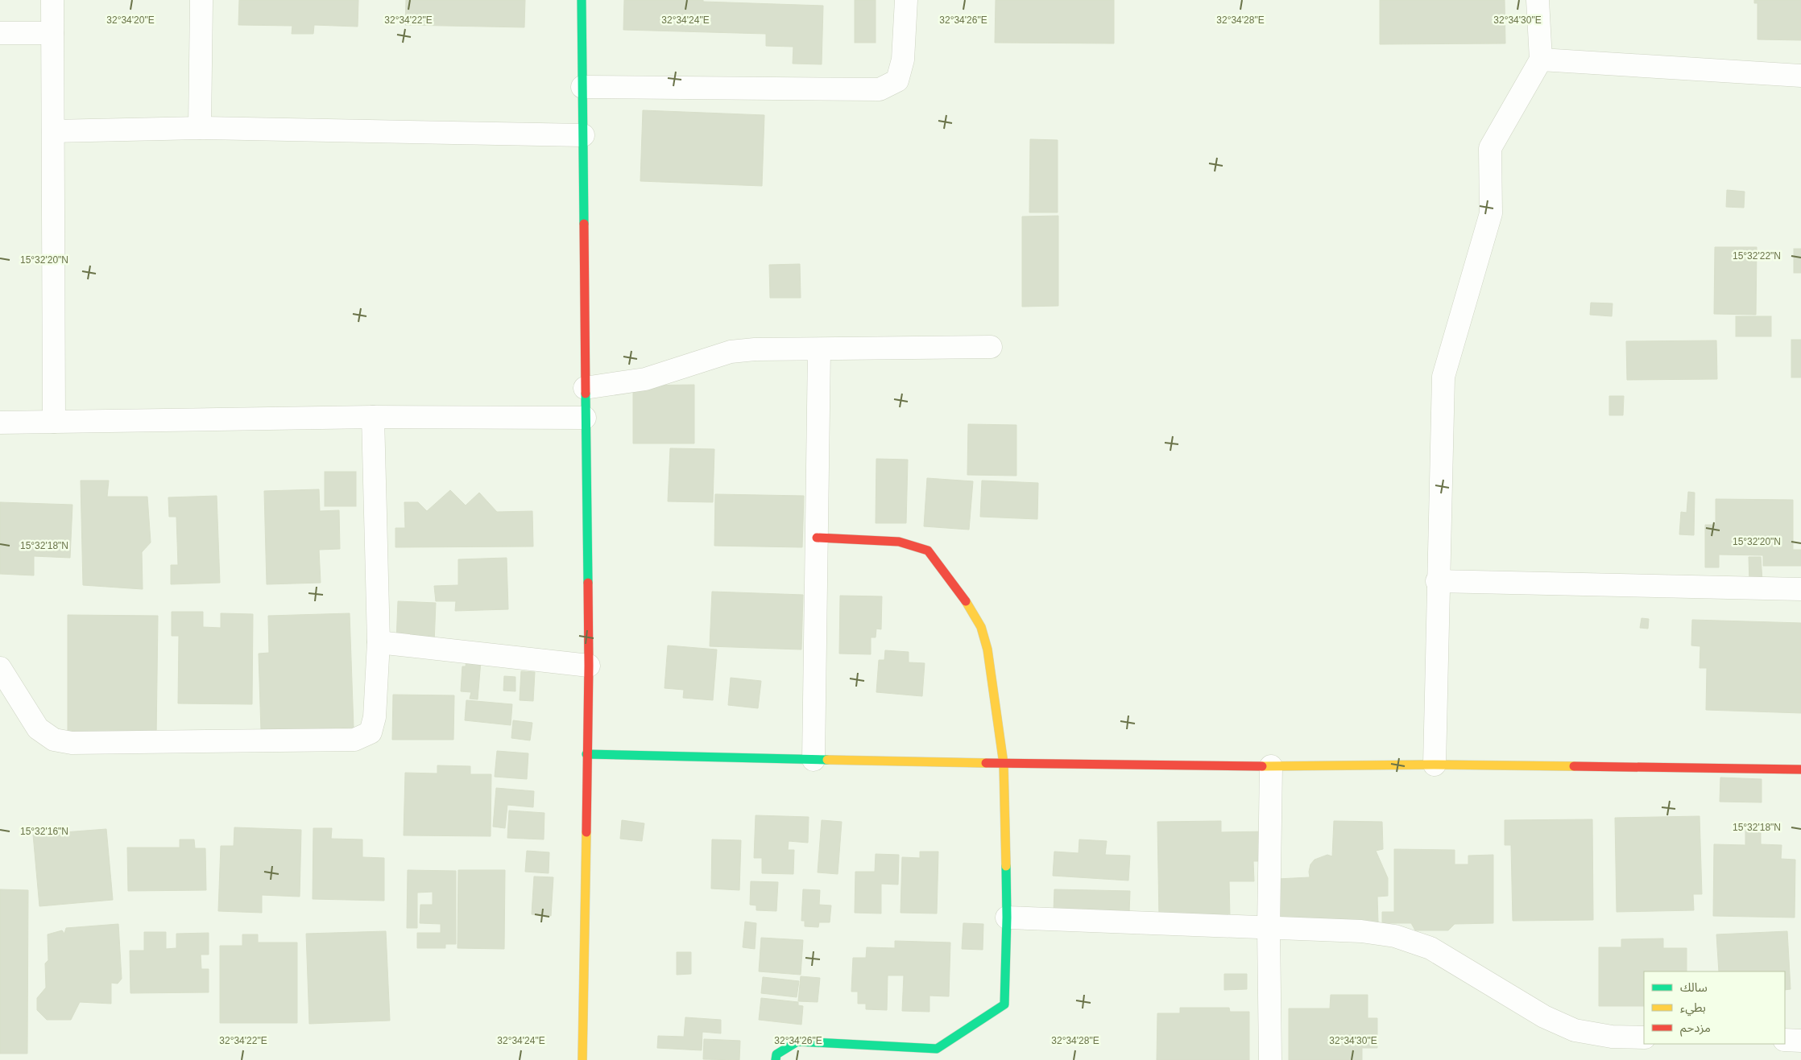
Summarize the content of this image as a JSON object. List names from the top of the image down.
{
  "legend": ["سالك", "بطيء", "مزدحم"],
  "coordinates": [
    "32°34'20\"E",
    "32°34'22\"E",
    "32°34'24\"E",
    "32°34'26\"E",
    "32°34'28\"E",
    "32°34'30\"E",
    "15°32'22\"N",
    "15°32'20\"N",
    "15°32'18\"N",
    "15°32'16\"N"
  ]
}
